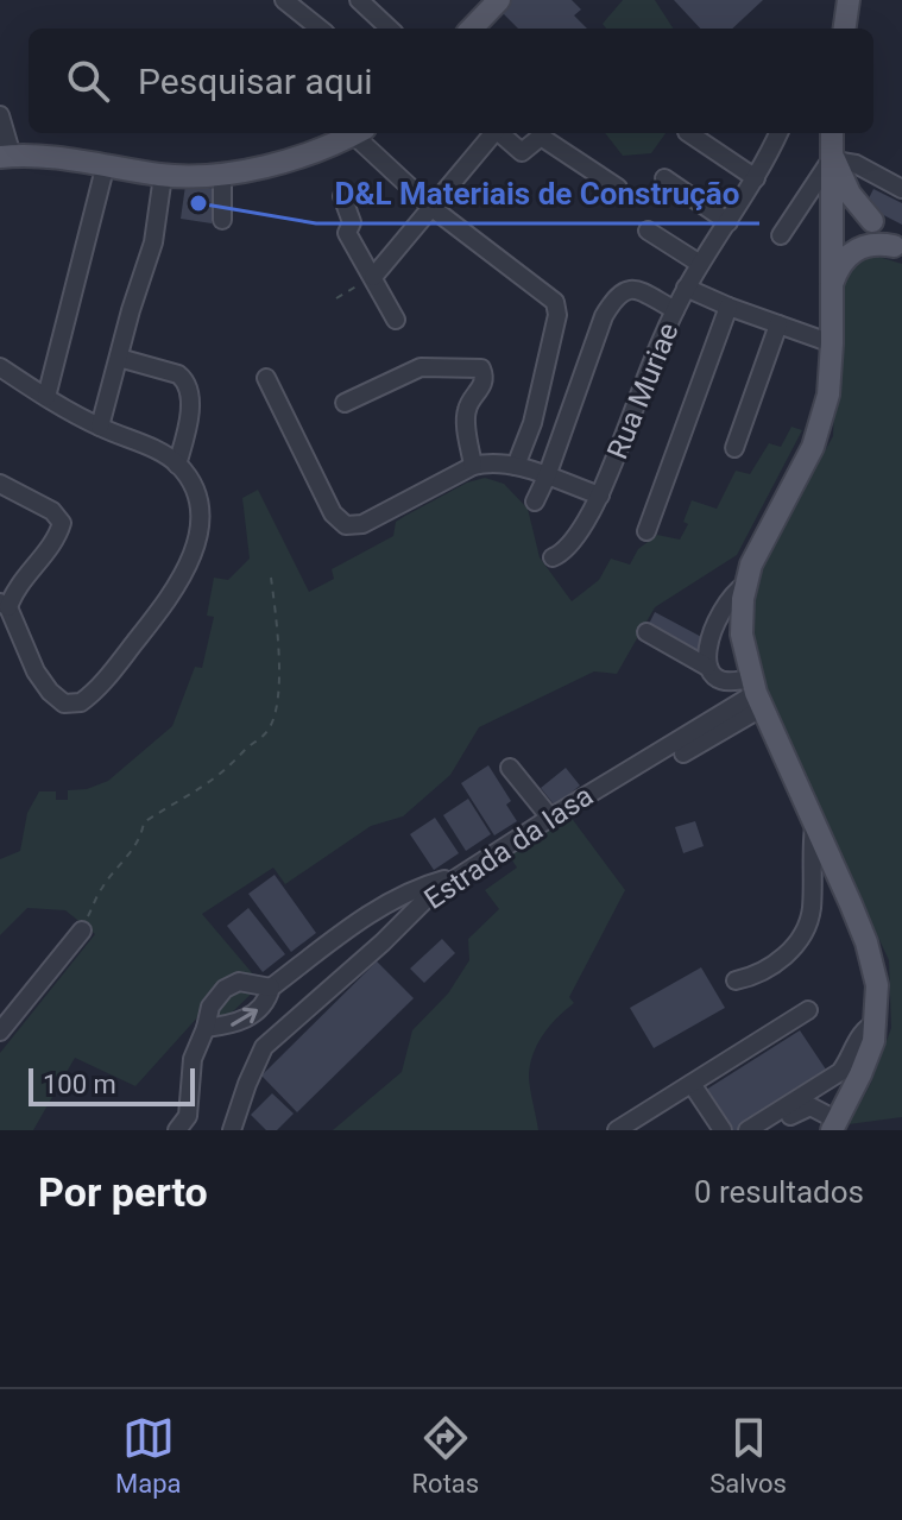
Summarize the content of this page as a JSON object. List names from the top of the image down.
{
  "streets": {
    "street": ["Rua Muriae", "Estrada da Iasa"]
  },
  "places": ["D&L Materiais de Construção"],
  "scale_bar": "100 m",
  "page": {
    "search": "Pesquisar aqui",
    "scale": "100 m",
    "heading": ["Por perto", "0 resultados"],
    "nav": ["Mapa", "Rotas", "Salvos"]
  }
}
